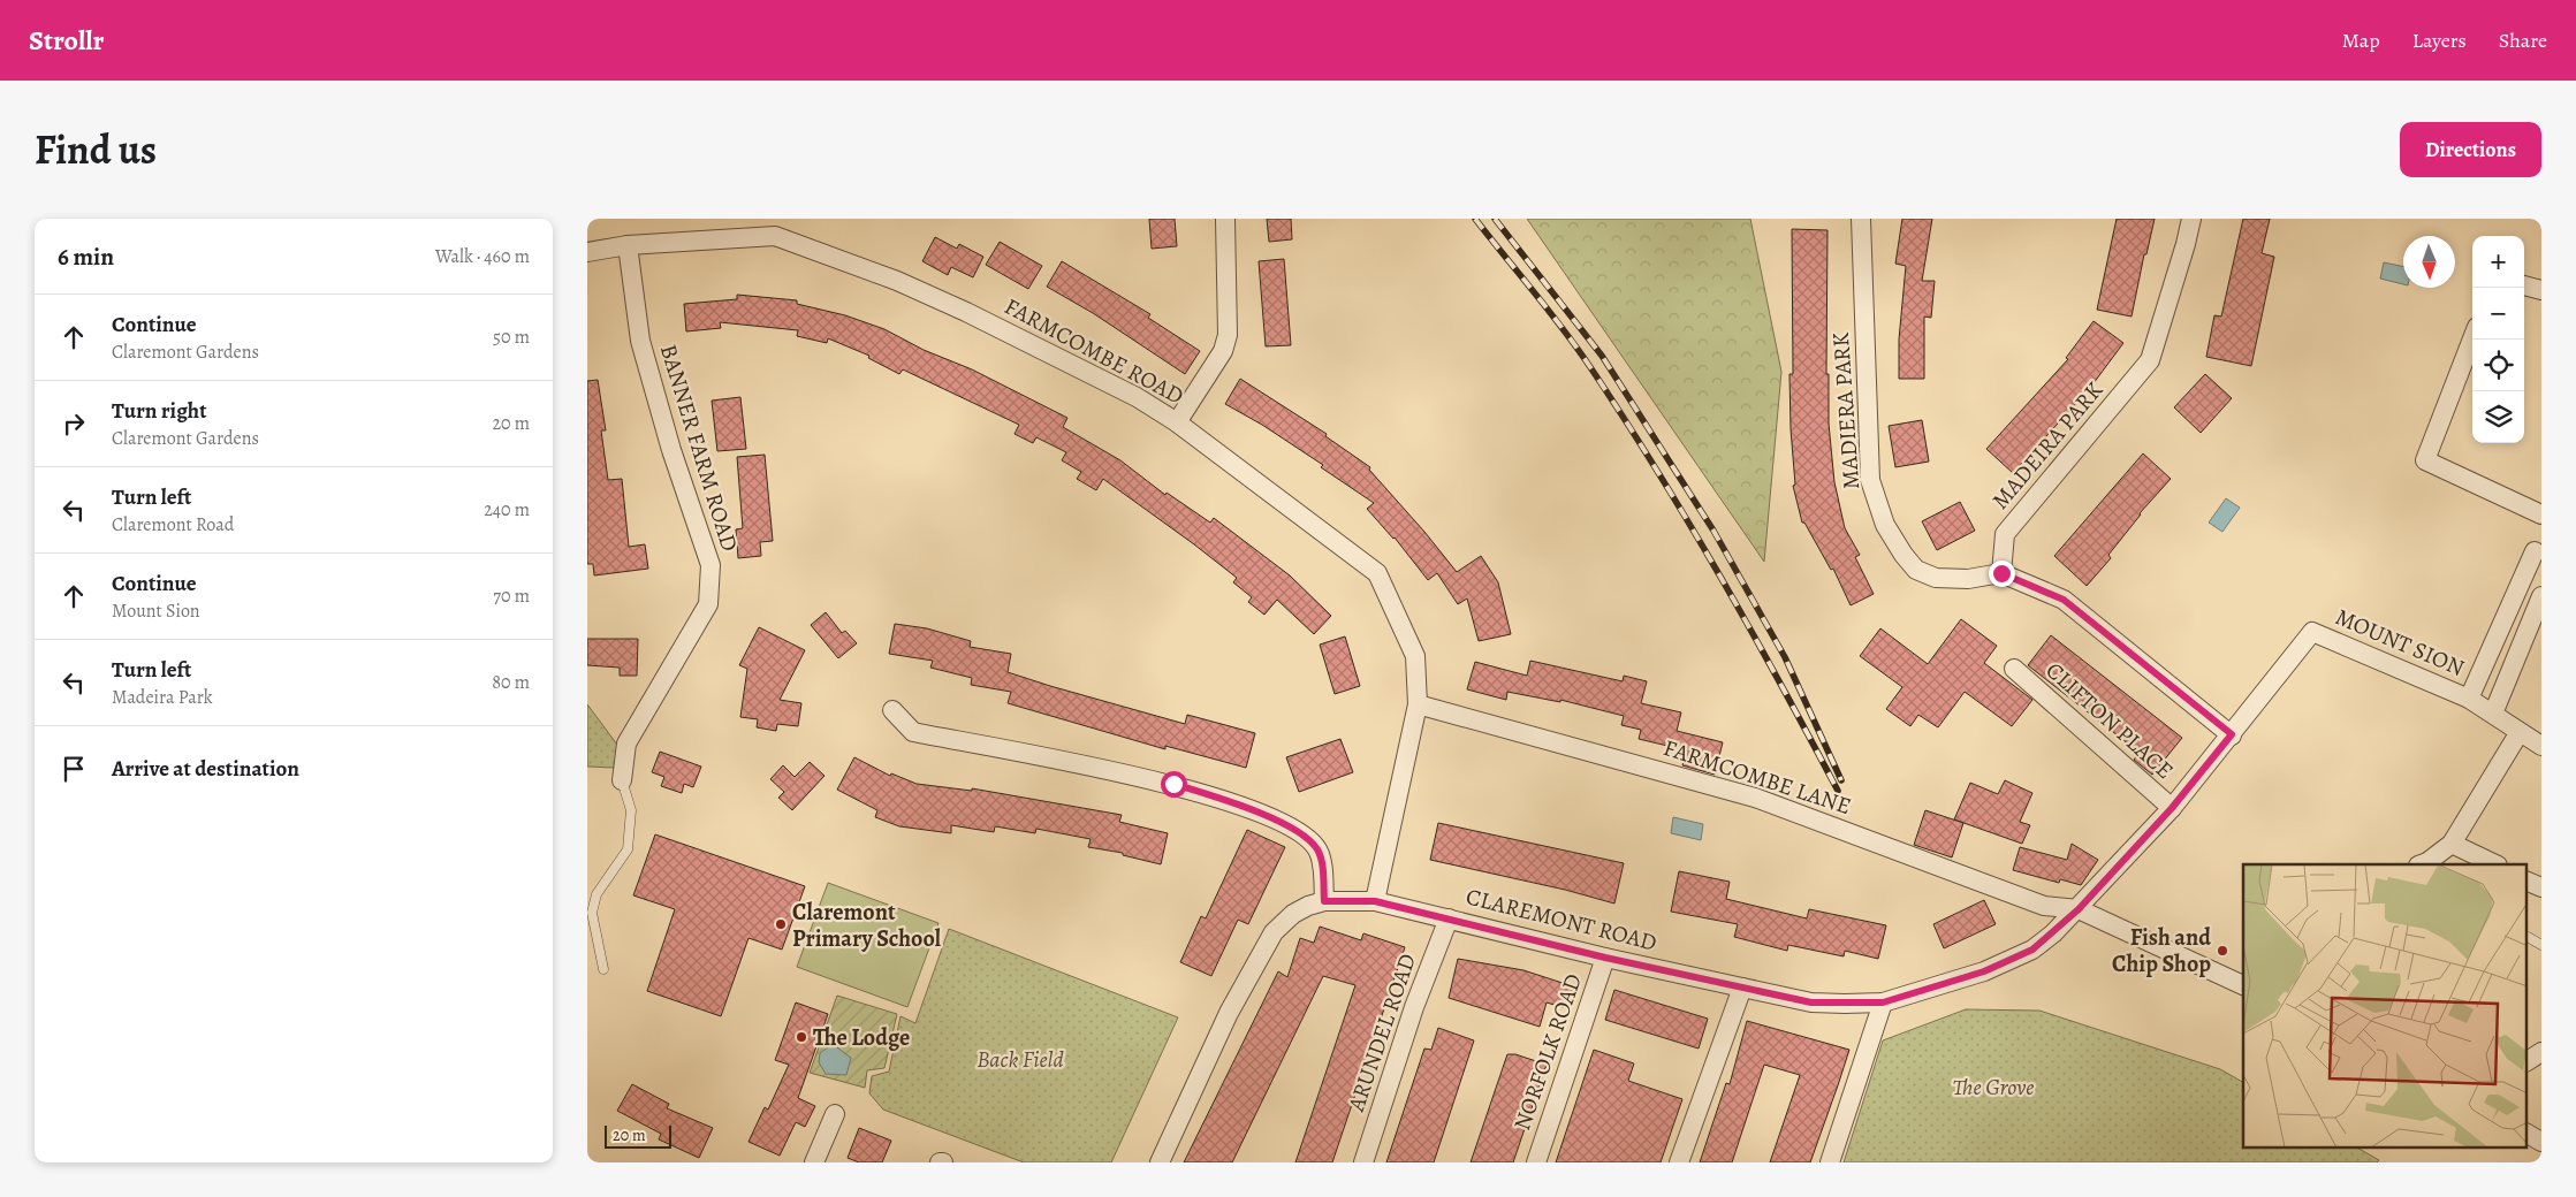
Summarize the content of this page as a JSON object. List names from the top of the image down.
{
  "streets": {
    "street": [
      "FARMCOMBE ROAD",
      "MADIERA PARK",
      "MADEIRA PARK",
      "BANNER FARM ROAD",
      "MOUNT SION",
      "CLIFTON PLACE",
      "FARMCOMBE LANE",
      "CLAREMONT ROAD",
      "ARUNDEL ROAD",
      "NORFOLK ROAD"
    ]
  },
  "crossings": [
    ["FARMCOMBE ROAD", "BANNER FARM ROAD"],
    ["FARMCOMBE ROAD", "FARMCOMBE LANE"],
    ["FARMCOMBE ROAD", "CLAREMONT ROAD"],
    ["MADIERA PARK", "MADEIRA PARK"],
    ["MOUNT SION", "CLIFTON PLACE"],
    ["MOUNT SION", "FARMCOMBE LANE"],
    ["MOUNT SION", "CLAREMONT ROAD"],
    ["FARMCOMBE LANE", "CLAREMONT ROAD"],
    ["CLAREMONT ROAD", "ARUNDEL ROAD"],
    ["CLAREMONT ROAD", "NORFOLK ROAD"]
  ],
  "parks": ["Back Field", "The Grove"],
  "places": ["Claremont Primary School", "Fish and Chip Shop", "The Lodge"],
  "scale_bar": "20 m",
  "north": "bottom",
  "page": {
    "header": "Strollr",
    "nav": ["Map", "Layers", "Share"],
    "title": "Find us",
    "buttons": "Directions",
    "heading": ["6 min", "Walk · 460 m"],
    "map_buttons": ["+", "−"],
    "list": [
      ["Continue", "Claremont Gardens", "50 m"],
      ["Turn right", "Claremont Gardens", "20 m"],
      ["Turn left", "Claremont Road", "240 m"],
      ["Continue", "Mount Sion", "70 m"],
      ["Turn left", "Madeira Park", "80 m"],
      "Arrive at destination"
    ],
    "scale": "20 m"
  }
}
